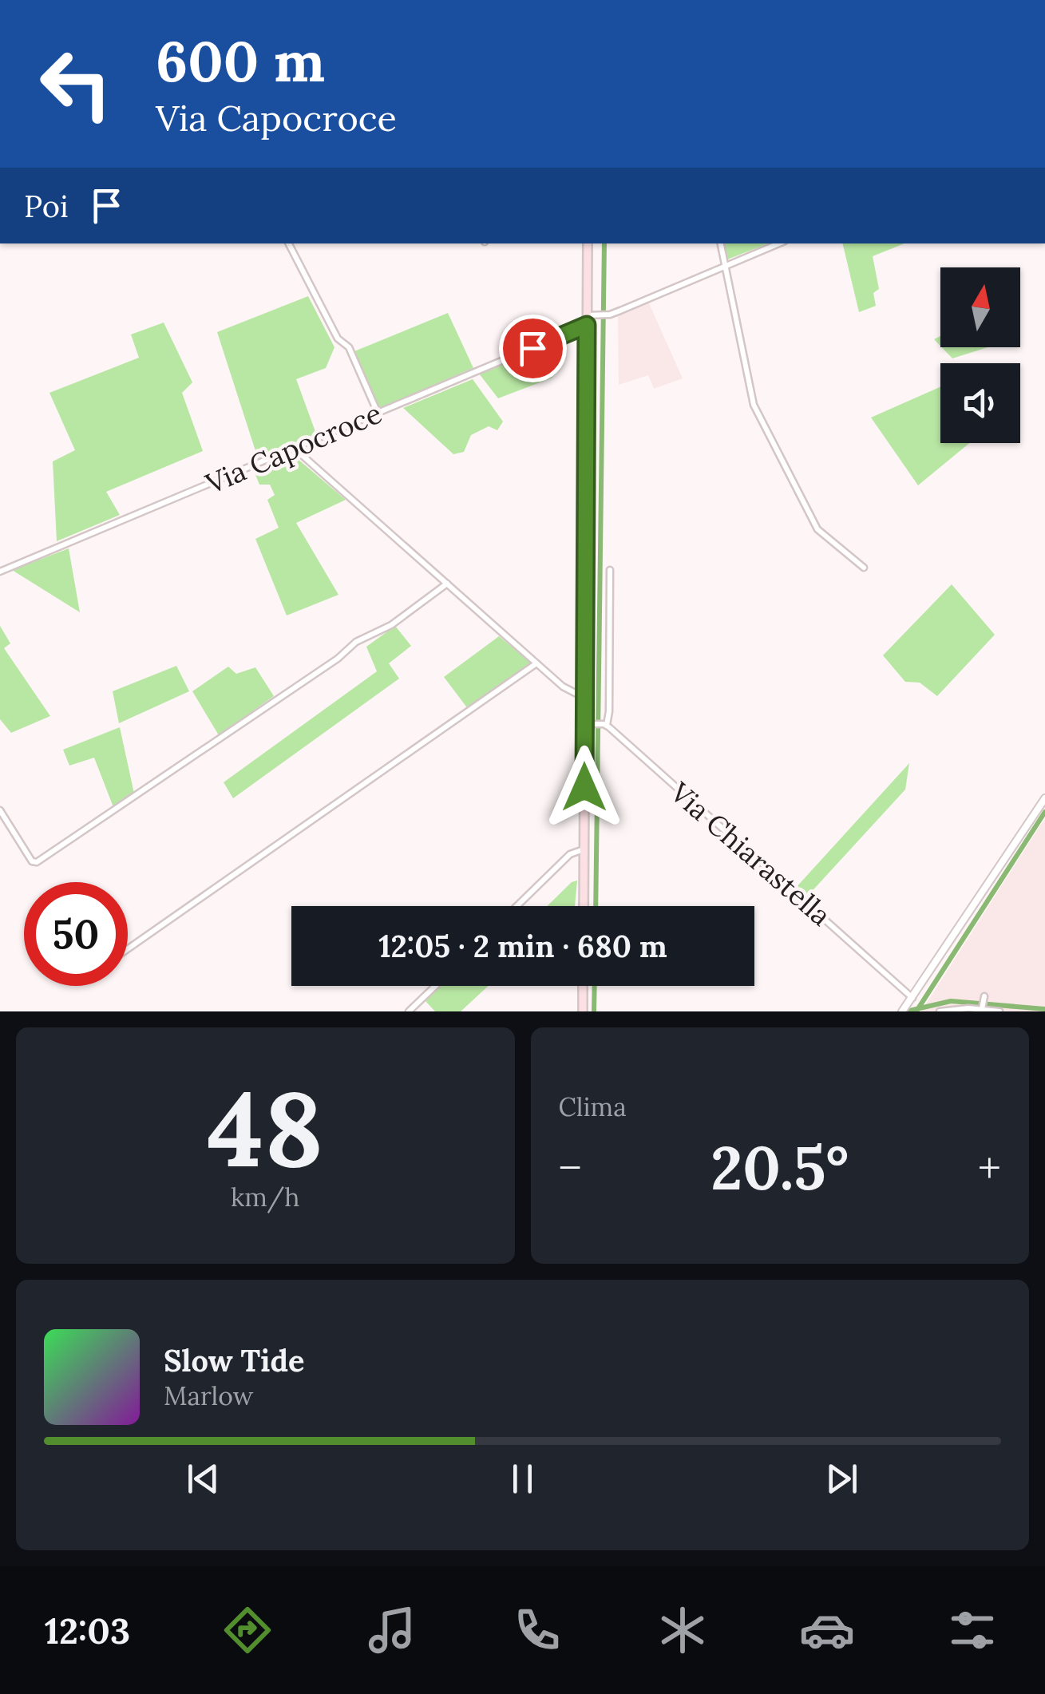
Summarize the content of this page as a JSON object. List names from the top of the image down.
{
  "streets": {
    "street": ["Via Capocroce", "Via Chiarastella"]
  },
  "north": "top",
  "page": {
    "turn": ["600 m", "Via Capocroce"],
    "then": "Poi",
    "limit": "50",
    "trip": "12:05 · 2 min · 680 m",
    "tile": [
      ["48", "km/h"],
      "Clima"
    ],
    "heat": ["−", "20.5°", "+"],
    "song": ["Slow Tide", "Marlow"],
    "tabs": "12:03"
  }
}
